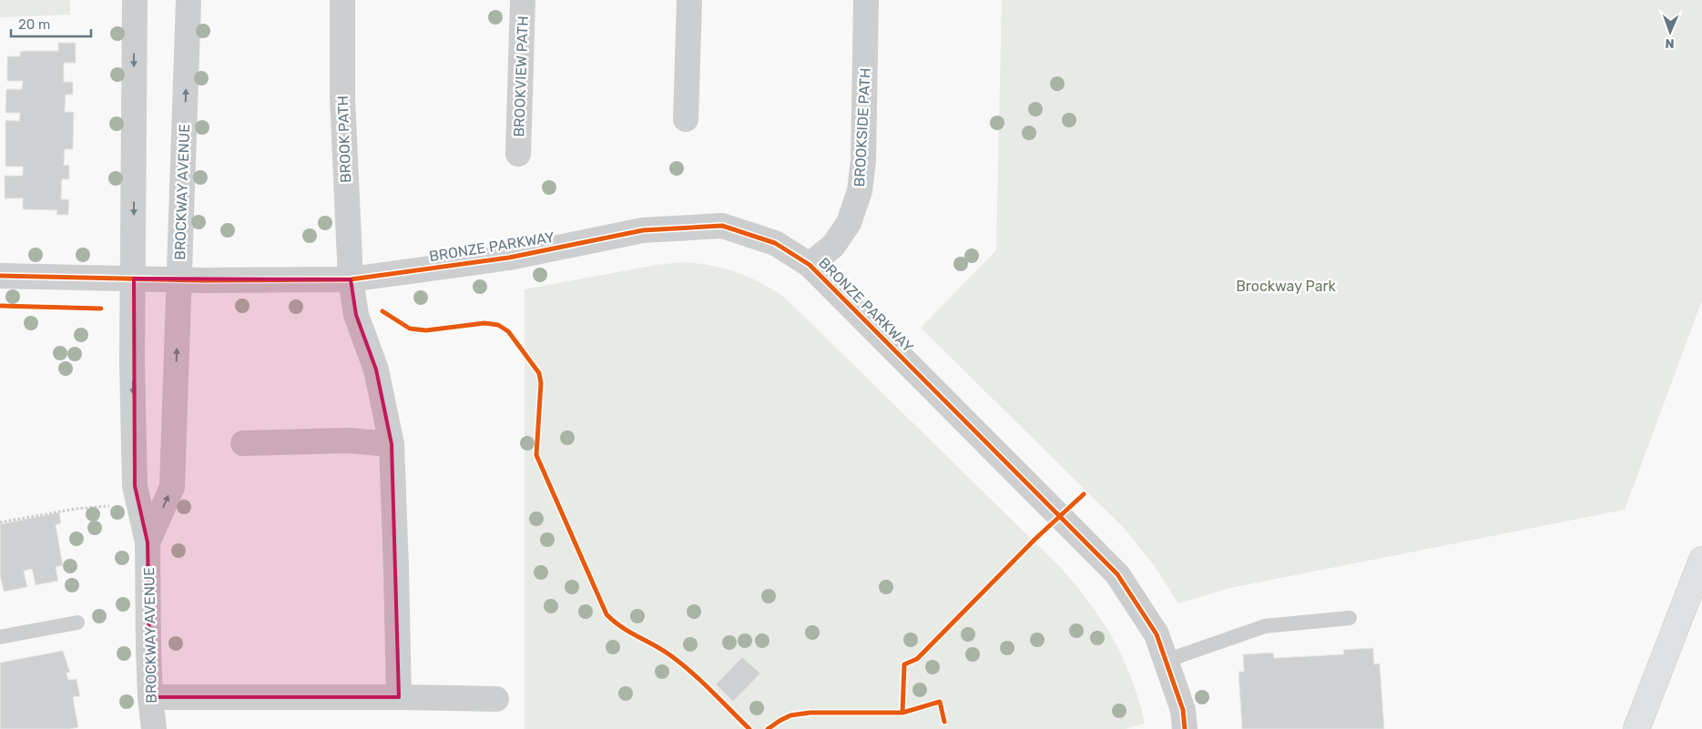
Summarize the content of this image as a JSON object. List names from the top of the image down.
{
  "streets": {
    "street": [
      "BROOKVIEW PATH",
      "BROOKSIDE PATH",
      "BROOK PATH",
      "BROCKWAY AVENUE",
      "BRONZE PARKWAY"
    ]
  },
  "crossings": [
    ["BROOKSIDE PATH", "BRONZE PARKWAY"],
    ["BROOK PATH", "BRONZE PARKWAY"],
    ["BROCKWAY AVENUE", "BRONZE PARKWAY"]
  ],
  "parks": ["Brockway Park"],
  "scale_bar": "20 m",
  "north": "bottom"
}
